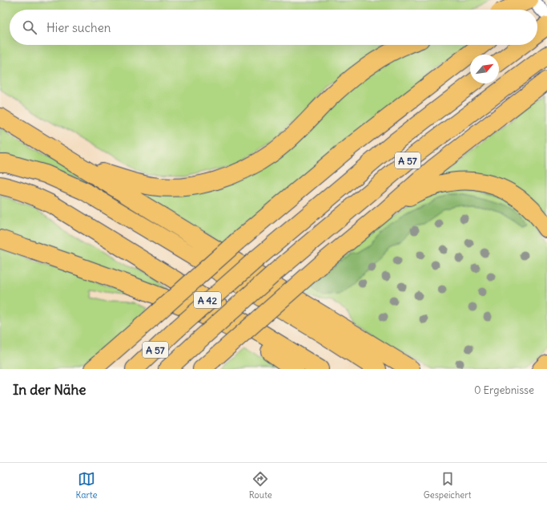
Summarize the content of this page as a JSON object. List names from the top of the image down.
{
  "streets": {
    "highway": ["A 57", "A 42"]
  },
  "north": "top right",
  "page": {
    "search": "Hier suchen",
    "heading": ["In der Nähe", "0 Ergebnisse"],
    "nav": ["Karte", "Route", "Gespeichert"]
  }
}
